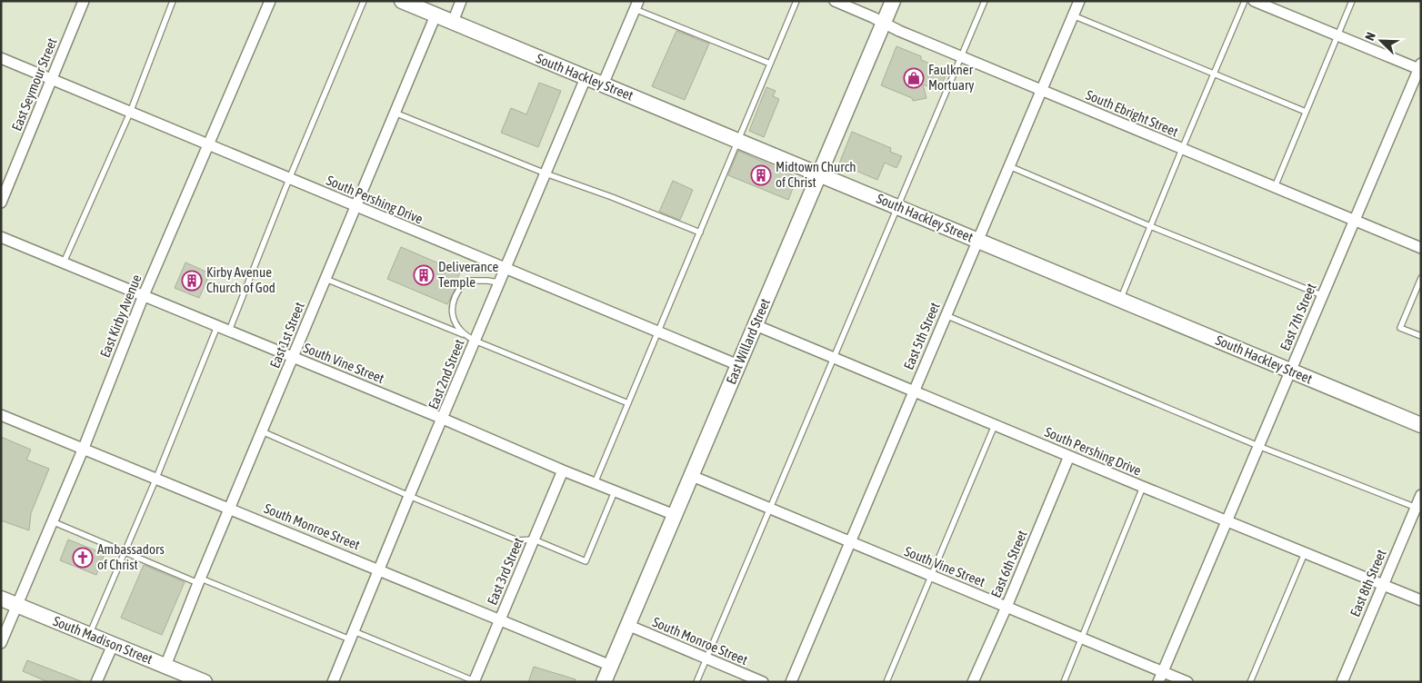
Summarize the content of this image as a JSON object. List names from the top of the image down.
{
  "streets": {
    "street": [
      "South Hackley Street",
      "East Seymour Street",
      "South Ebright Street",
      "South Pershing Drive",
      "East Kirby Avenue",
      "East 7th Street",
      "East 1st Street",
      "East 5th Street",
      "East Willard Street",
      "South Vine Street",
      "East 2nd Street",
      "South Monroe Street",
      "East 6th Street",
      "East 3rd Street",
      "East 8th Street",
      "South Madison Street"
    ]
  },
  "crossings": [
    ["South Hackley Street", "East 7th Street"],
    ["South Hackley Street", "East 1st Street"],
    ["South Hackley Street", "East 5th Street"],
    ["South Hackley Street", "East Willard Street"],
    ["South Hackley Street", "East 2nd Street"],
    ["East Seymour Street", "South Pershing Drive"],
    ["South Ebright Street", "East 7th Street"],
    ["South Ebright Street", "East 5th Street"],
    ["South Ebright Street", "East Willard Street"],
    ["South Pershing Drive", "East Kirby Avenue"],
    ["South Pershing Drive", "East 7th Street"],
    ["South Pershing Drive", "East 1st Street"],
    ["South Pershing Drive", "East 5th Street"],
    ["South Pershing Drive", "East Willard Street"],
    ["South Pershing Drive", "East 2nd Street"],
    ["South Pershing Drive", "East 6th Street"],
    ["South Pershing Drive", "East 8th Street"],
    ["East Kirby Avenue", "South Vine Street"],
    ["East Kirby Avenue", "South Monroe Street"],
    ["East Kirby Avenue", "South Madison Street"],
    ["East 7th Street", "South Vine Street"],
    ["East 1st Street", "South Vine Street"],
    ["East 1st Street", "South Monroe Street"],
    ["East 1st Street", "South Madison Street"],
    ["East 5th Street", "South Vine Street"],
    ["East Willard Street", "South Vine Street"],
    ["East Willard Street", "South Monroe Street"],
    ["South Vine Street", "East 2nd Street"],
    ["South Vine Street", "East 6th Street"],
    ["South Vine Street", "East 3rd Street"],
    ["East 2nd Street", "South Monroe Street"],
    ["South Monroe Street", "East 3rd Street"]
  ],
  "places": {
    "shop": ["Faulkner Mortuary"],
    "building": ["Midtown Church of Christ", "Deliverance Temple", "Kirby Avenue Church of God"],
    "church": ["Ambassadors of Christ"]
  },
  "north": "top left"
}
